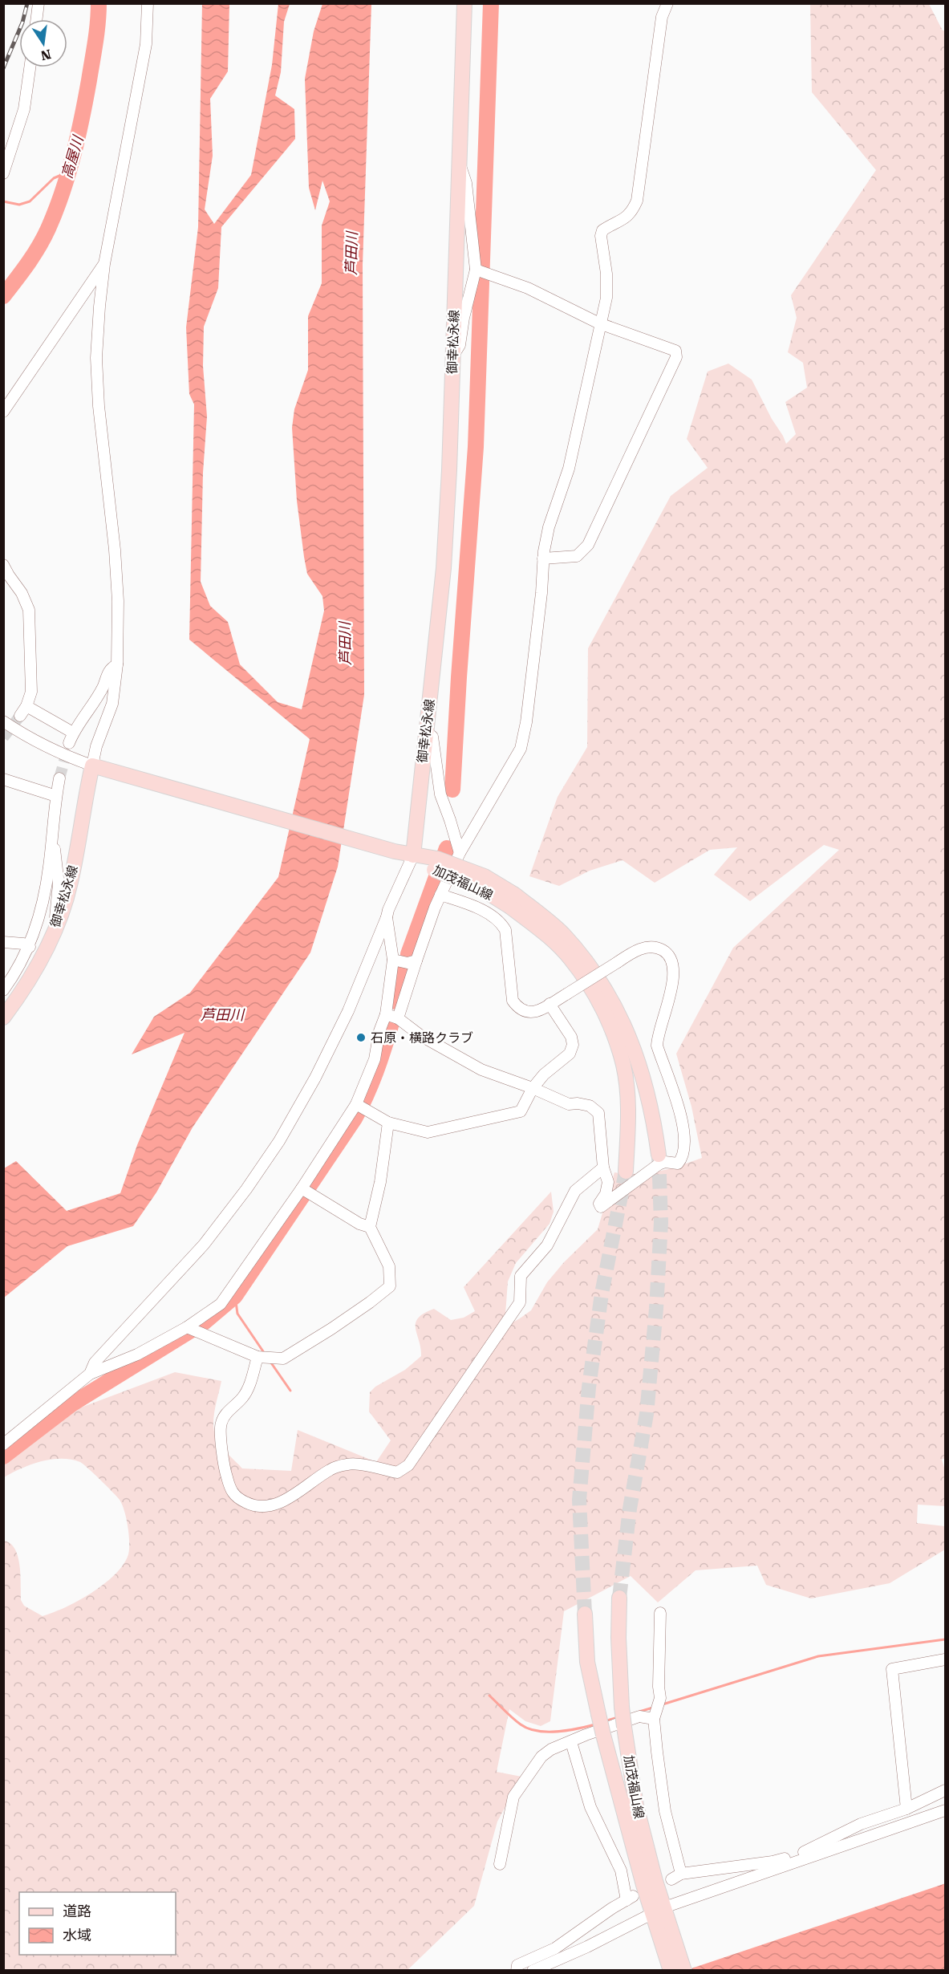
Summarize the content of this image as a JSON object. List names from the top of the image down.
{
  "streets": {
    "main road": ["御幸松永線", "加茂福山線"]
  },
  "crossings": [
    ["御幸松永線", "加茂福山線"]
  ],
  "water": ["高屋川", "芦田川"],
  "places": ["石原・横路クラブ"],
  "legend": ["道路", "水域"],
  "north": "bottom"
}
